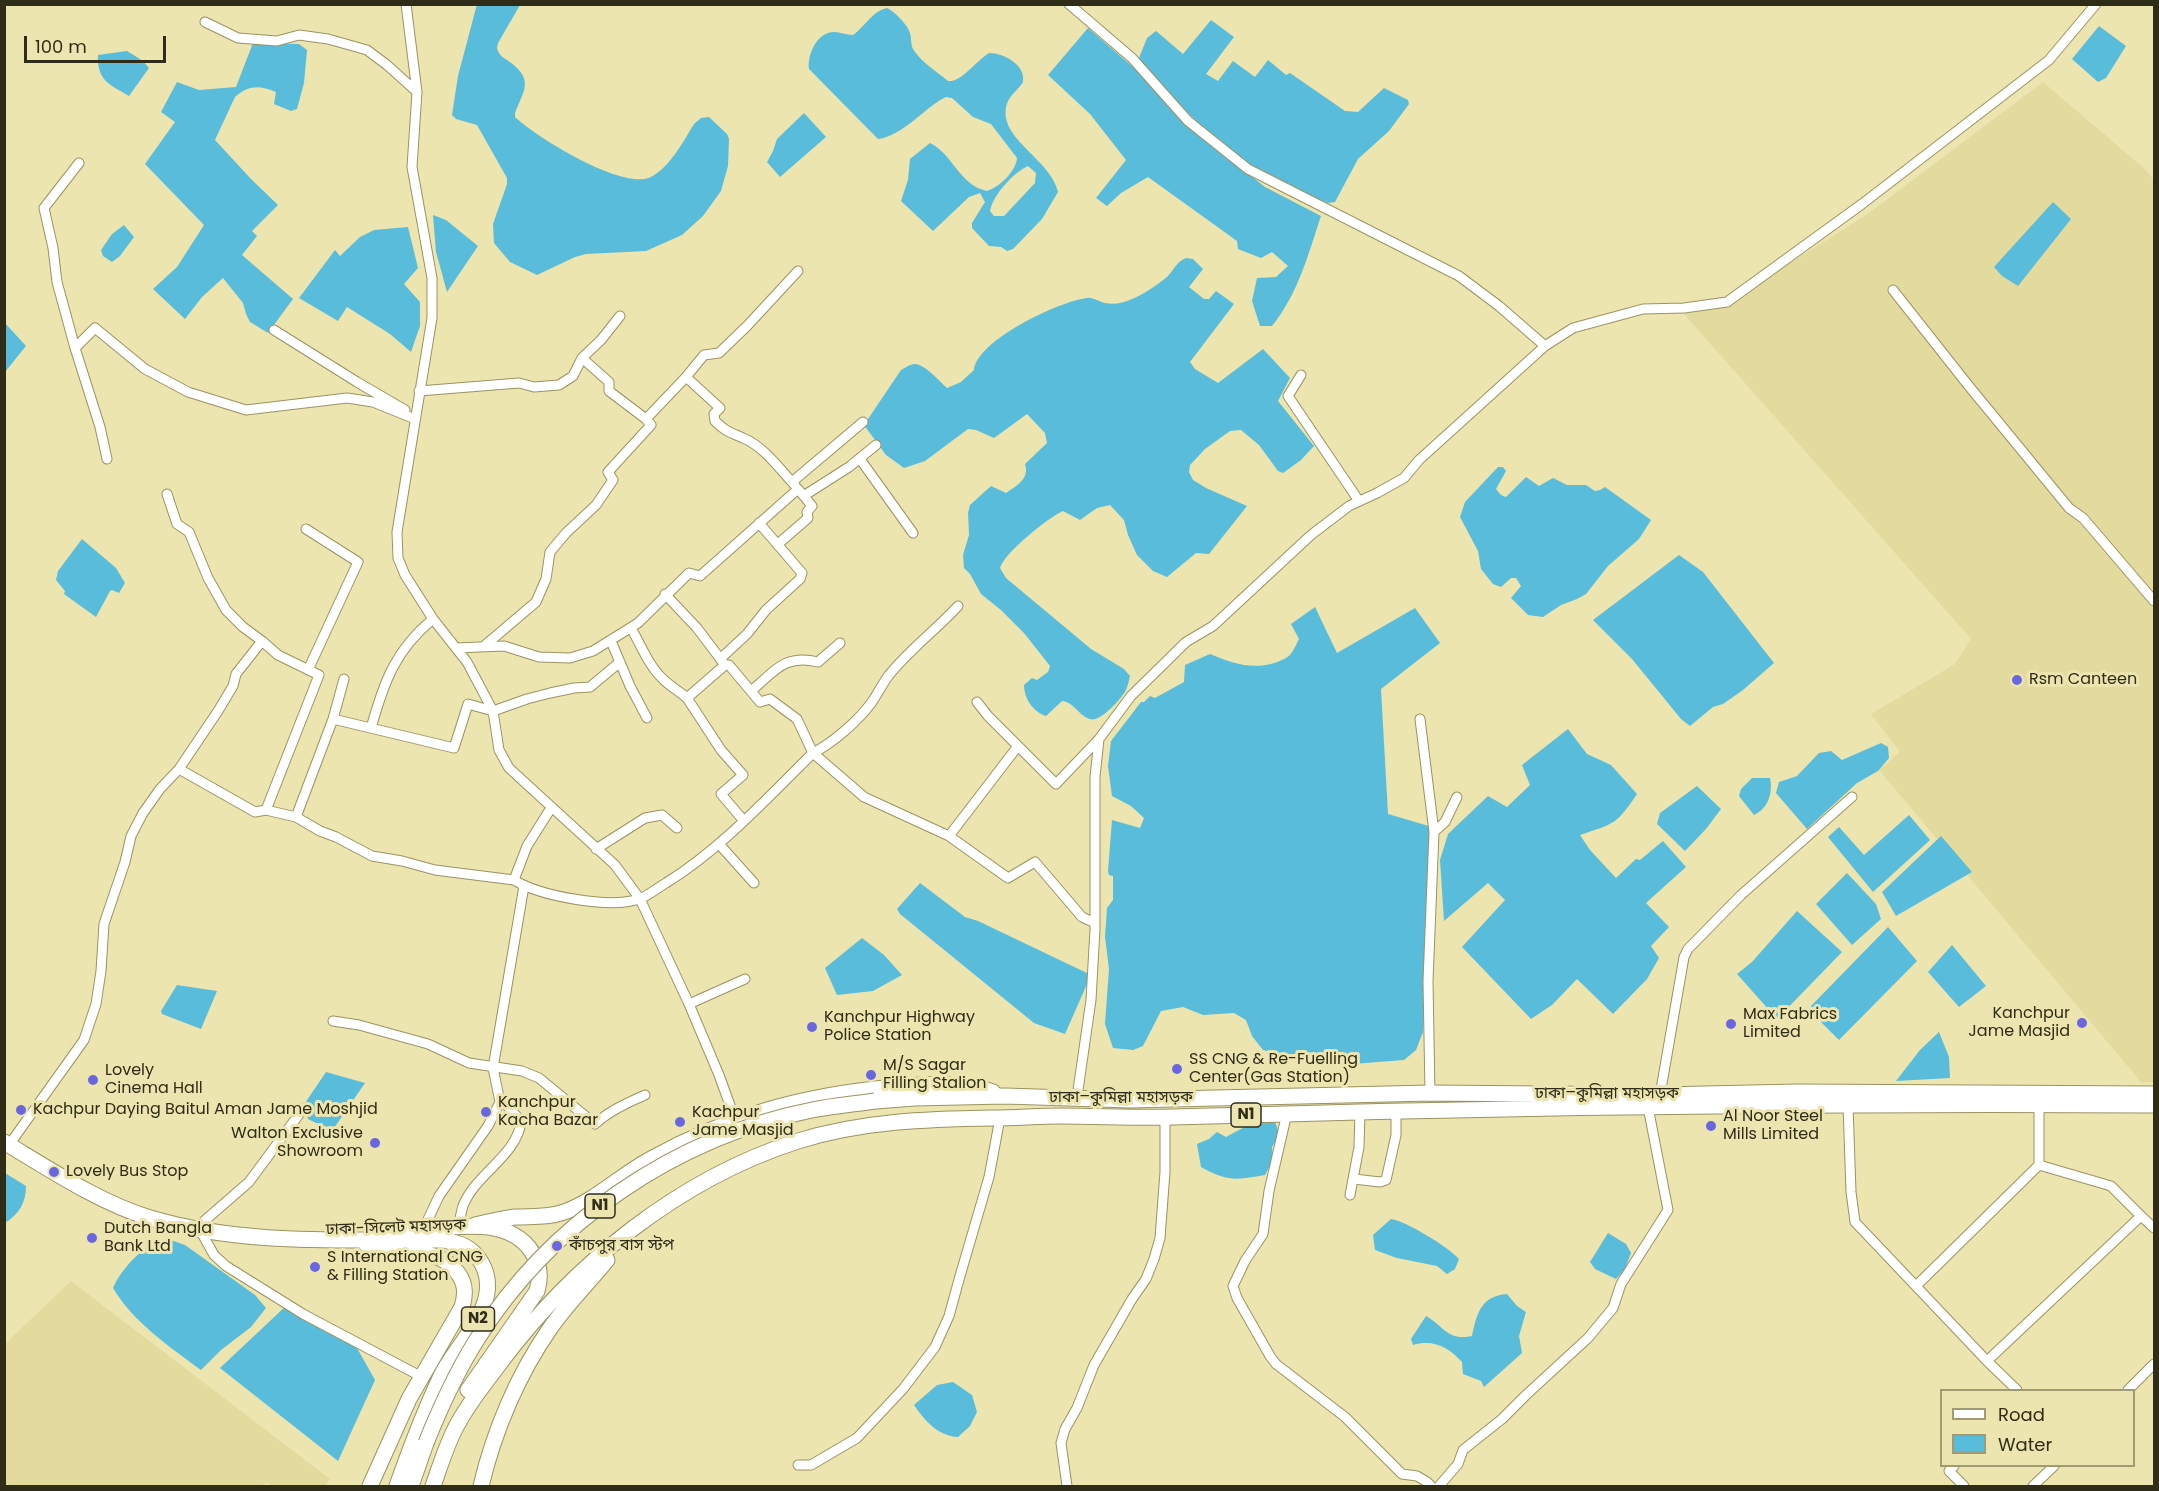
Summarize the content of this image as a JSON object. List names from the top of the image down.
{
  "streets": {
    "highway": [
      "ঢাকা–কুমিল্লা মহাসড়ক",
      "N1",
      "ঢাকা-সিলেট মহাসড়ক",
      "N2"
    ]
  },
  "crossings": [
    ["ঢাকা–কুমিল্লা মহাসড়ক", "N1"],
    ["ঢাকা–কুমিল্লা মহাসড়ক", "ঢাকা-সিলেট মহাসড়ক"],
    ["N1", "ঢাকা-সিলেট মহাসড়ক"],
    ["ঢাকা-সিলেট মহাসড়ক", "N2"]
  ],
  "places": [
    "Rsm Canteen",
    "Kanchpur Jame Masjid",
    "Max Fabrics Limited",
    "Kanchpur Highway Police Station",
    "SS CNG & Re-Fuelling Center(Gas Station)",
    "M/S Sagar Filling Stalion",
    "Lovely Cinema Hall",
    "Kachpur Daying Baitul Aman Jame Moshjid",
    "Kanchpur Kacha Bazar",
    "Kachpur Jame Masjid",
    "Al Noor Steel Mills Limited",
    "Walton Exclusive Showroom",
    "Lovely Bus Stop",
    "Dutch Bangla Bank Ltd",
    "কাঁচপুর বাস স্টপ",
    "S International CNG & Filling Station"
  ],
  "legend": ["Road", "Water"],
  "scale_bar": "100 m"
}
